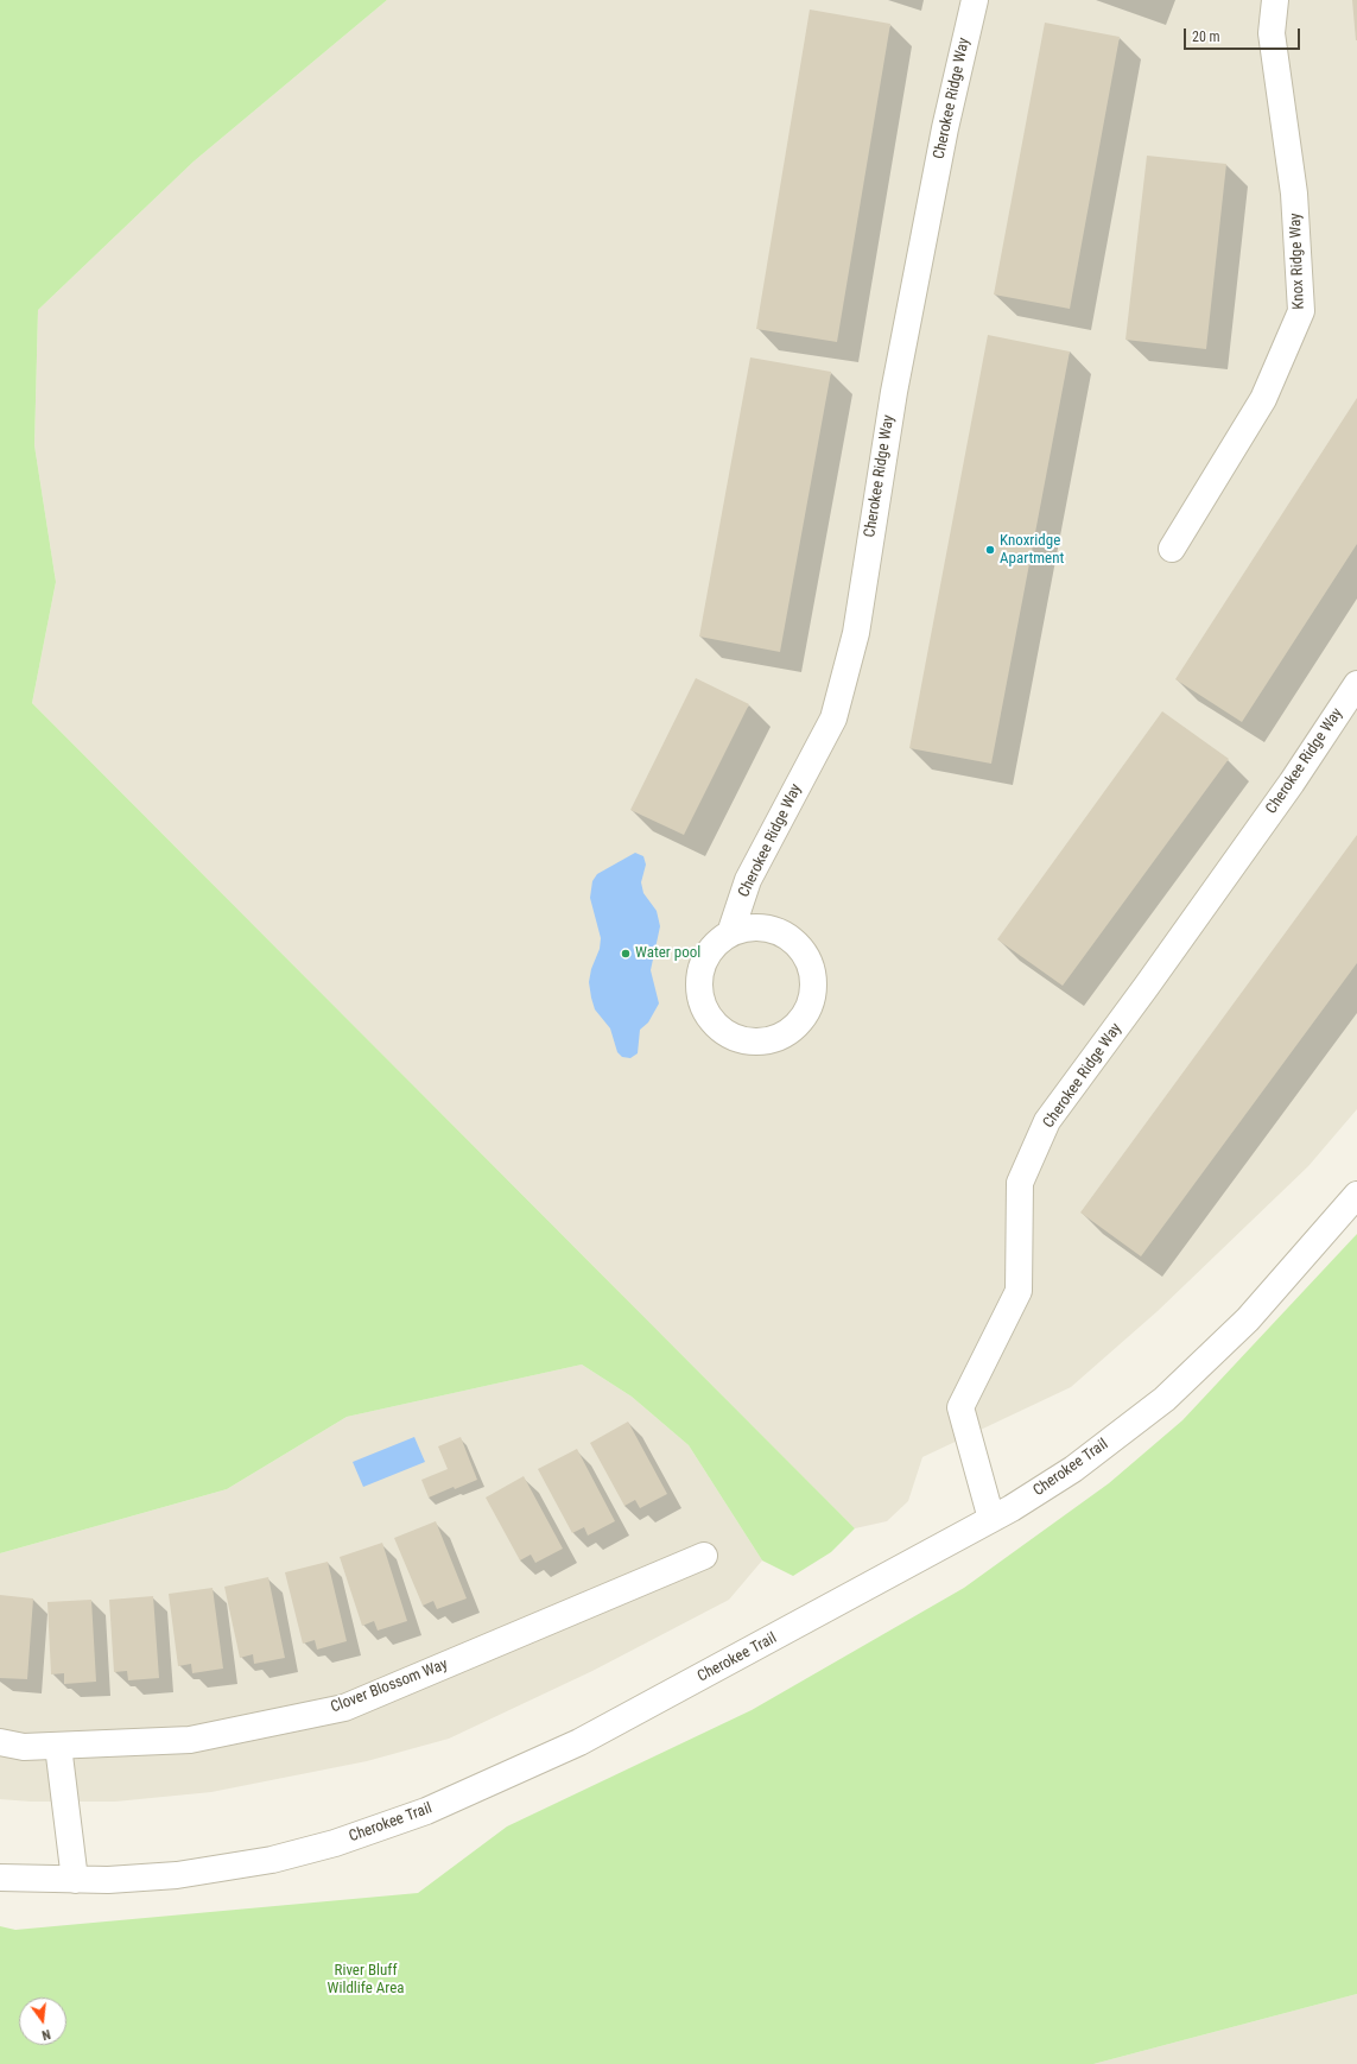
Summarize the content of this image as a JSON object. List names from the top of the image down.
{
  "streets": {
    "street": [
      "Cherokee Ridge Way",
      "Knox Ridge Way",
      "Cherokee Trail",
      "Clover Blossom Way"
    ]
  },
  "crossings": [
    ["Cherokee Ridge Way", "Cherokee Trail"]
  ],
  "parks": ["River Bluff Wildlife Area"],
  "places": ["Knoxridge Apartment", "Water pool"],
  "scale_bar": "20 m",
  "north": "bottom"
}
